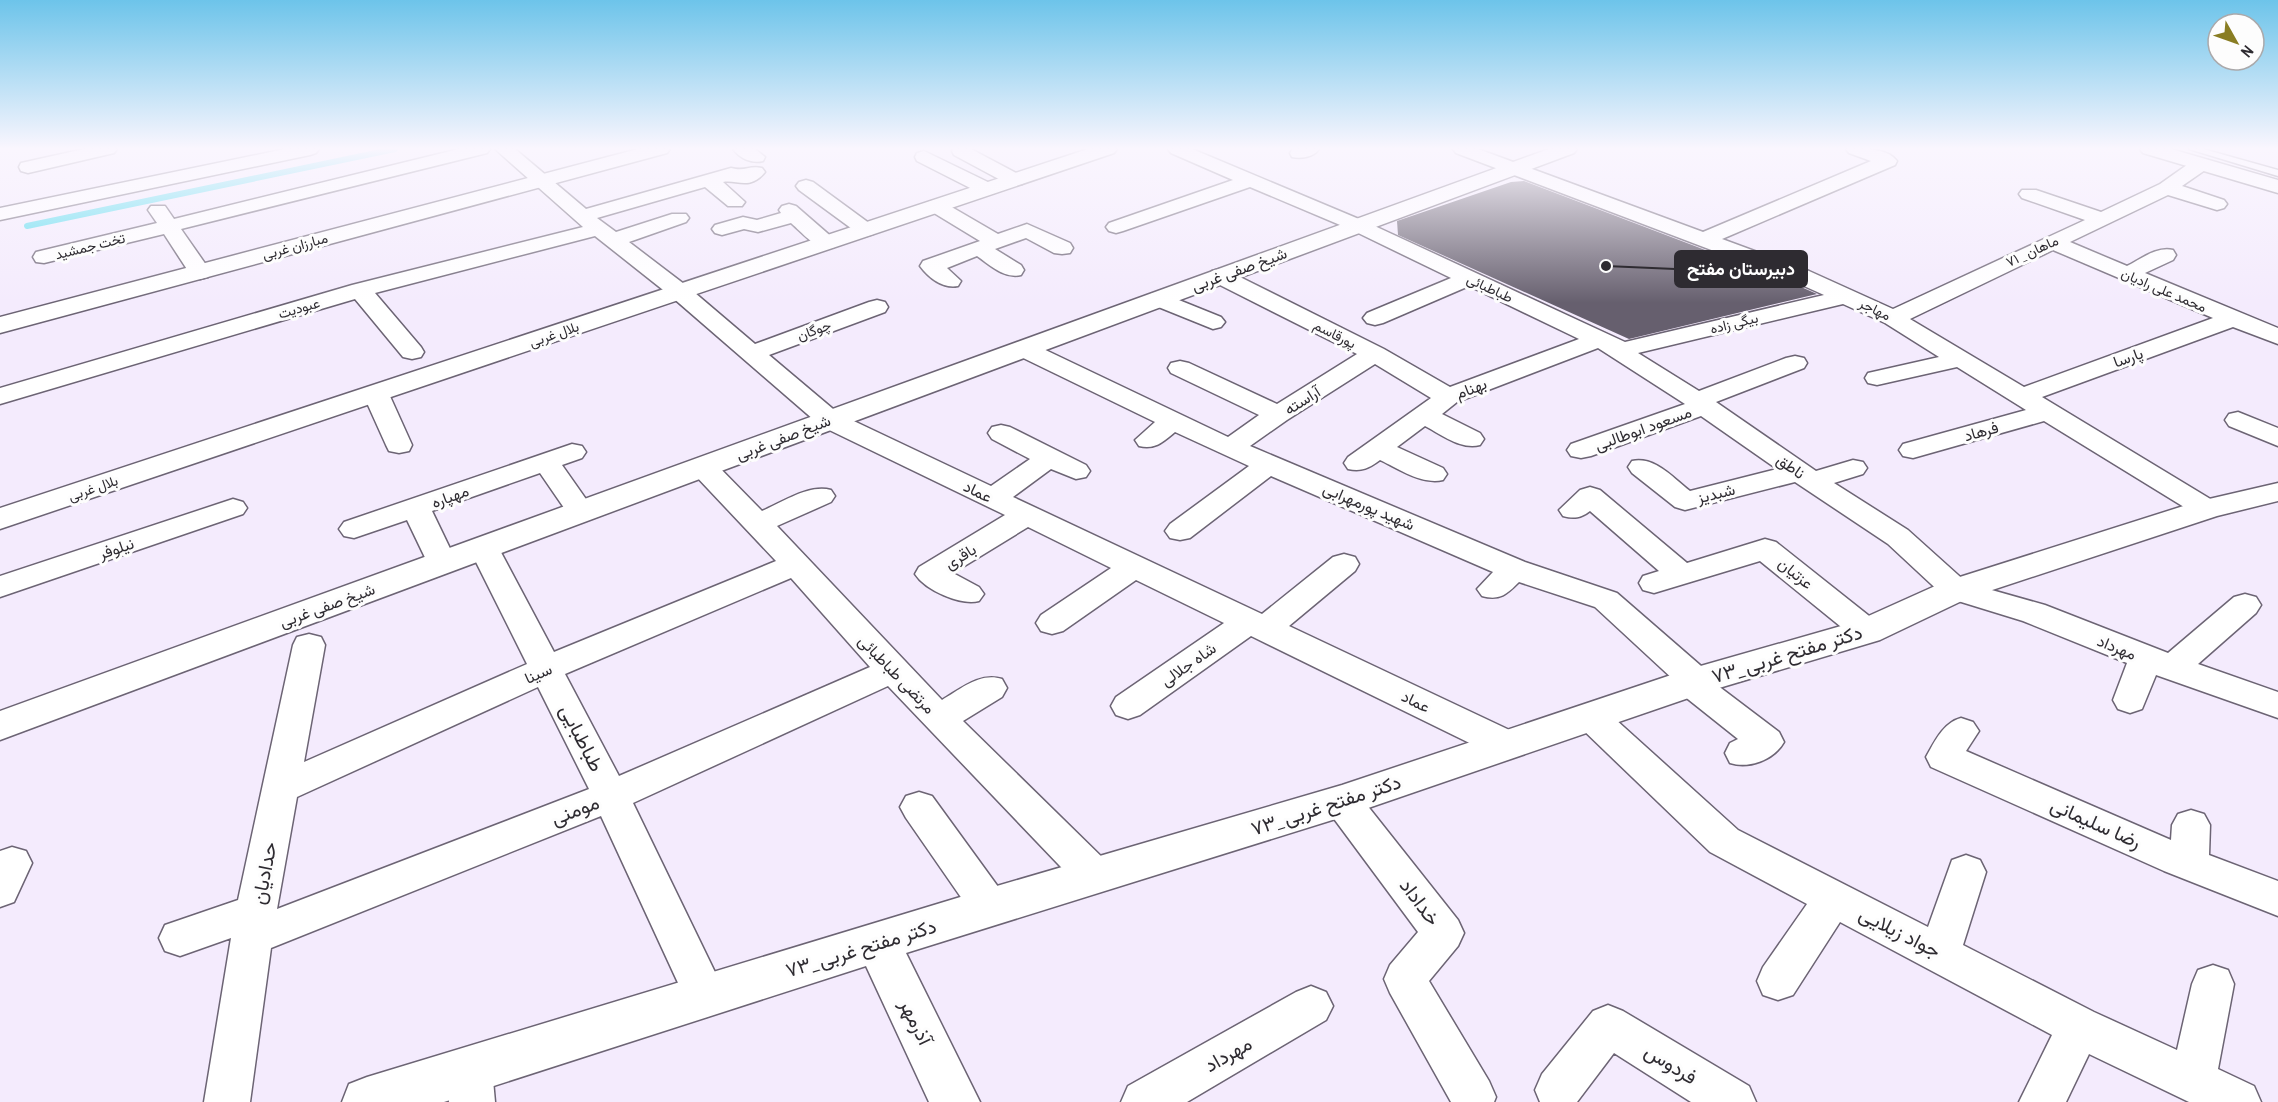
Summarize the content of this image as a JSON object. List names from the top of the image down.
{
  "streets": {
    "street": [
      "تخت جمشید",
      "مبارزان غربی",
      "۷۱ _ماهان",
      "شیخ صفی غربی",
      "طباطبائی",
      "محمد علی رادیان",
      "عبودیت",
      "مهاجر",
      "بیگی زاده",
      "چوگان",
      "بلال غربی",
      "پورقاسم",
      "پارسا",
      "بهنام",
      "آراسته",
      "مسعود ابوطالبی",
      "فرهاد",
      "ناطق",
      "عماد",
      "شبدیز",
      "مهپاره",
      "شهید پورمهرابی",
      "نیلوفر",
      "باقری",
      "عزتیان",
      "مهرداد",
      "۷۳_دکتر مفتح غربی",
      "شاه جلالی",
      "سینا",
      "مرتضی طباطبائی",
      "طباطبایی",
      "مومنی",
      "رضا سلیمانی",
      "حدادیان",
      "خداداد",
      "جواد زیلایی",
      "آذرمهر",
      "فردوس"
    ]
  },
  "crossings": [
    ["۷۱ _ماهان", "محمد علی رادیان"],
    ["۷۱ _ماهان", "مهاجر"],
    ["شیخ صفی غربی", "طباطبائی"],
    ["شیخ صفی غربی", "پورقاسم"],
    ["شیخ صفی غربی", "عماد"],
    ["شیخ صفی غربی", "شهید پورمهرابی"],
    ["شیخ صفی غربی", "مرتضی طباطبائی"],
    ["شیخ صفی غربی", "طباطبایی"],
    ["طباطبائی", "بیگی زاده"],
    ["طباطبائی", "بهنام"],
    ["طباطبائی", "ناطق"],
    ["محمد علی رادیان", "پارسا"],
    ["عبودیت", "عماد"],
    ["مهاجر", "بیگی زاده"],
    ["مهاجر", "پارسا"],
    ["مهاجر", "فرهاد"],
    ["مهاجر", "۷۳_دکتر مفتح غربی"],
    ["بیگی زاده", "بهنام"],
    ["بیگی زاده", "ناطق"],
    ["چوگان", "عماد"],
    ["بلال غربی", "عماد"],
    ["پورقاسم", "بهنام"],
    ["پورقاسم", "آراسته"],
    ["بهنام", "ناطق"],
    ["آراسته", "شهید پورمهرابی"],
    ["مسعود ابوطالبی", "ناطق"],
    ["ناطق", "شبدیز"],
    ["ناطق", "مهرداد"],
    ["ناطق", "۷۳_دکتر مفتح غربی"],
    ["عماد", "باقری"],
    ["عماد", "۷۳_دکتر مفتح غربی"],
    ["عماد", "شاه جلالی"],
    ["شهید پورمهرابی", "۷۳_دکتر مفتح غربی"],
    ["عزتیان", "۷۳_دکتر مفتح غربی"],
    ["مهرداد", "۷۳_دکتر مفتح غربی"],
    ["۷۳_دکتر مفتح غربی", "مرتضی طباطبائی"],
    ["۷۳_دکتر مفتح غربی", "طباطبایی"],
    ["۷۳_دکتر مفتح غربی", "خداداد"],
    ["۷۳_دکتر مفتح غربی", "جواد زیلایی"],
    ["۷۳_دکتر مفتح غربی", "آذرمهر"],
    ["سینا", "مرتضی طباطبائی"],
    ["سینا", "طباطبایی"],
    ["سینا", "حدادیان"],
    ["مرتضی طباطبائی", "مومنی"],
    ["طباطبایی", "مومنی"],
    ["مومنی", "حدادیان"]
  ],
  "places": ["دبیرستان مفتح"],
  "north": "bottom right"
}
